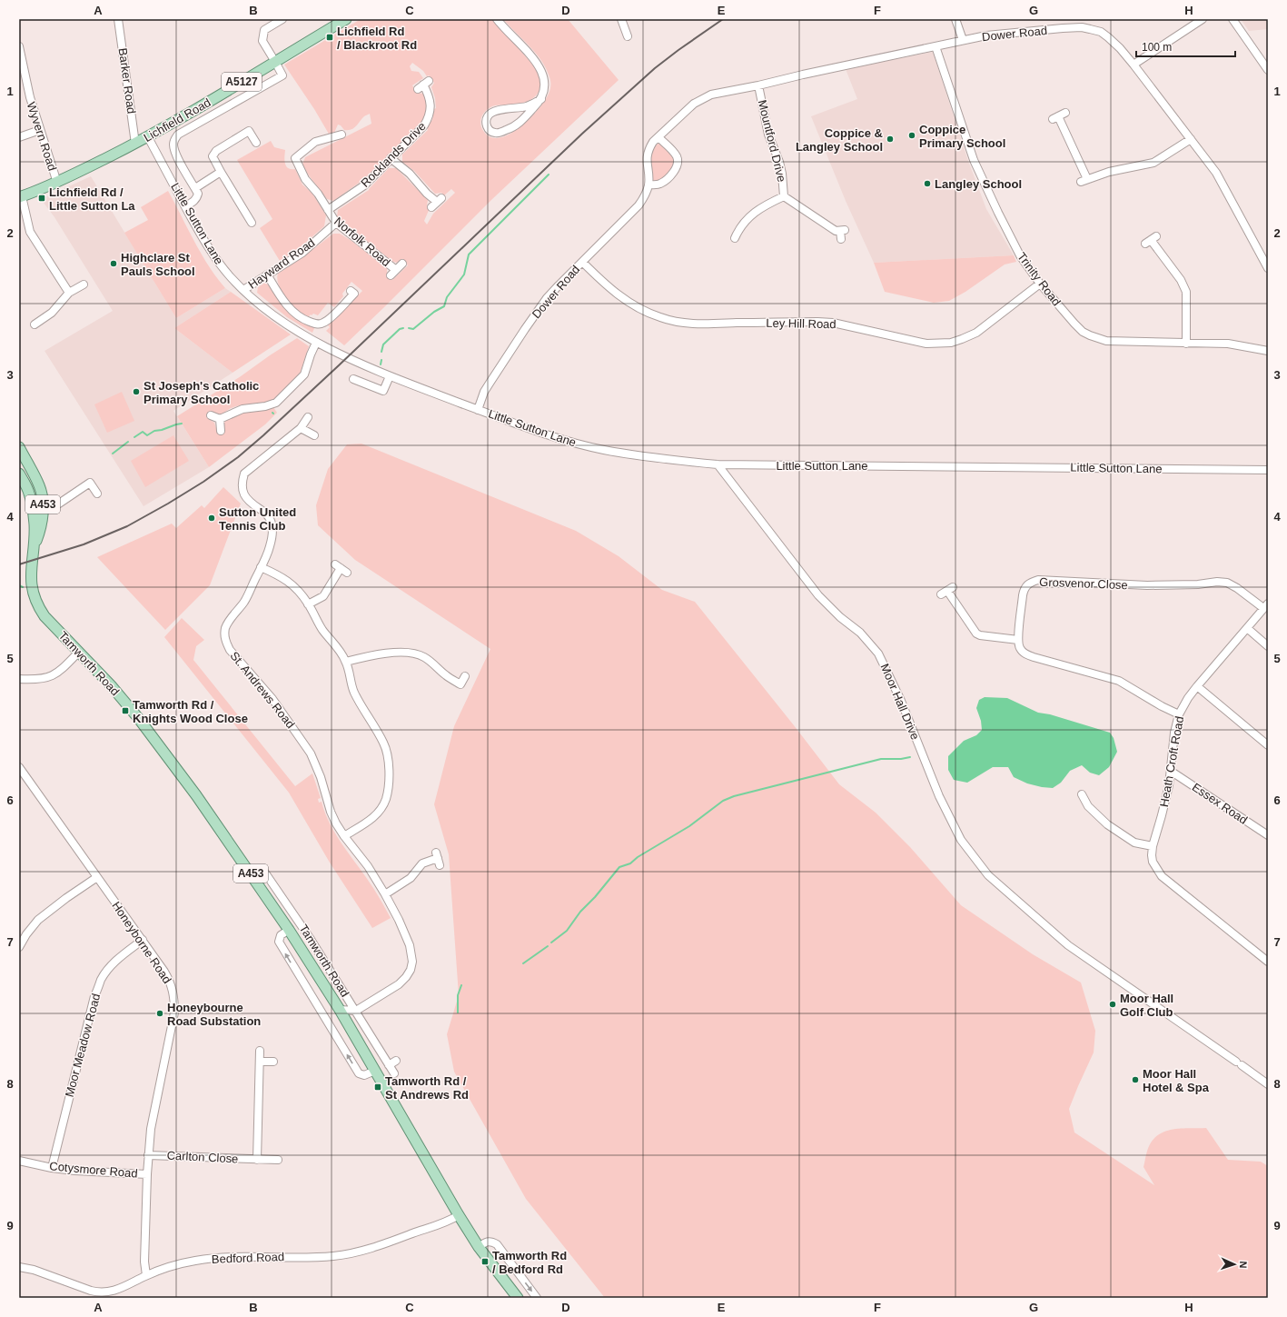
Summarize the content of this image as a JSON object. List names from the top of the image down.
{
  "streets": {
    "main road": [
      "A5127",
      "Lichfield Road",
      "A453",
      "Tamworth Road"
    ],
    "street": [
      "Dower Road",
      "Barker Road",
      "Wyvern Road",
      "Mountford Drive",
      "Rocklands Drive",
      "Little Sutton Lane",
      "Norfolk Road",
      "Hayward Road",
      "Trinity Road",
      "Ley Hill Road",
      "Grosvenor Close",
      "St. Andrews Road",
      "Moor Hall Drive",
      "Heath Croft Road",
      "Essex Road",
      "Honeyborne Road",
      "Moor Meadow Road",
      "Carlton Close",
      "Cotysmore Road",
      "Bedford Road"
    ]
  },
  "crossings": [
    ["Dower Road", "Mountford Drive"],
    ["Dower Road", "Little Sutton Lane"],
    ["Dower Road", "Trinity Road"],
    ["Dower Road", "Ley Hill Road"],
    ["Barker Road", "Lichfield Road"],
    ["Lichfield Road", "Wyvern Road"],
    ["Lichfield Road", "Little Sutton Lane"],
    ["Rocklands Drive", "Norfolk Road"],
    ["Little Sutton Lane", "Hayward Road"],
    ["Little Sutton Lane", "Moor Hall Drive"],
    ["Norfolk Road", "Hayward Road"],
    ["Trinity Road", "Ley Hill Road"],
    ["Grosvenor Close", "Heath Croft Road"],
    ["Tamworth Road", "St. Andrews Road"],
    ["Tamworth Road", "Bedford Road"],
    ["Heath Croft Road", "Essex Road"],
    ["Honeyborne Road", "Moor Meadow Road"],
    ["Honeyborne Road", "Carlton Close"],
    ["Honeyborne Road", "Cotysmore Road"],
    ["Honeyborne Road", "Bedford Road"],
    ["Moor Meadow Road", "Cotysmore Road"]
  ],
  "places": {
    "transit": [
      "Lichfield Rd / Blackroot Rd",
      "Lichfield Rd / Little Sutton La",
      "Tamworth Rd / Knights Wood Close",
      "Tamworth Rd / St Andrews Rd",
      "Tamworth Rd / Bedford Rd"
    ],
    "other": [
      "Coppice Primary School",
      "Coppice & Langley School",
      "Langley School",
      "Highclare St Pauls School",
      "St Joseph's Catholic Primary School",
      "Sutton United Tennis Club",
      "Moor Hall Golf Club",
      "Honeybourne Road Substation",
      "Moor Hall Hotel & Spa"
    ]
  },
  "scale_bar": "100 m",
  "north": "right",
  "grid": {
    "columns": [
      "A",
      "B",
      "C",
      "D",
      "E",
      "F",
      "G",
      "H"
    ],
    "rows": [
      "1",
      "2",
      "3",
      "4",
      "5",
      "6",
      "7",
      "8",
      "9"
    ]
  }
}
